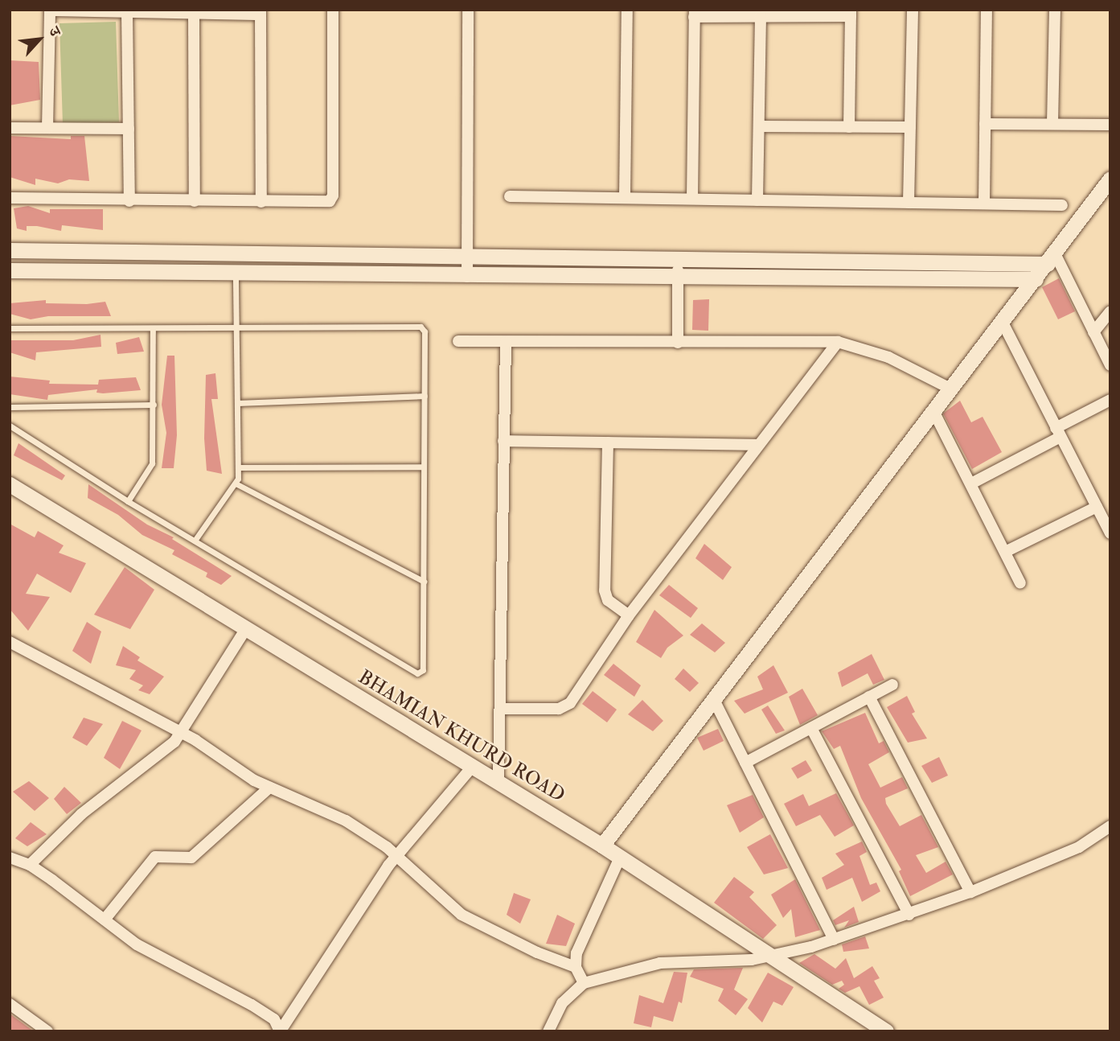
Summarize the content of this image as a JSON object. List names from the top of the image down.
{
  "streets": {
    "street": ["BHAMIAN KHURD ROAD"]
  },
  "north": "top right"
}
